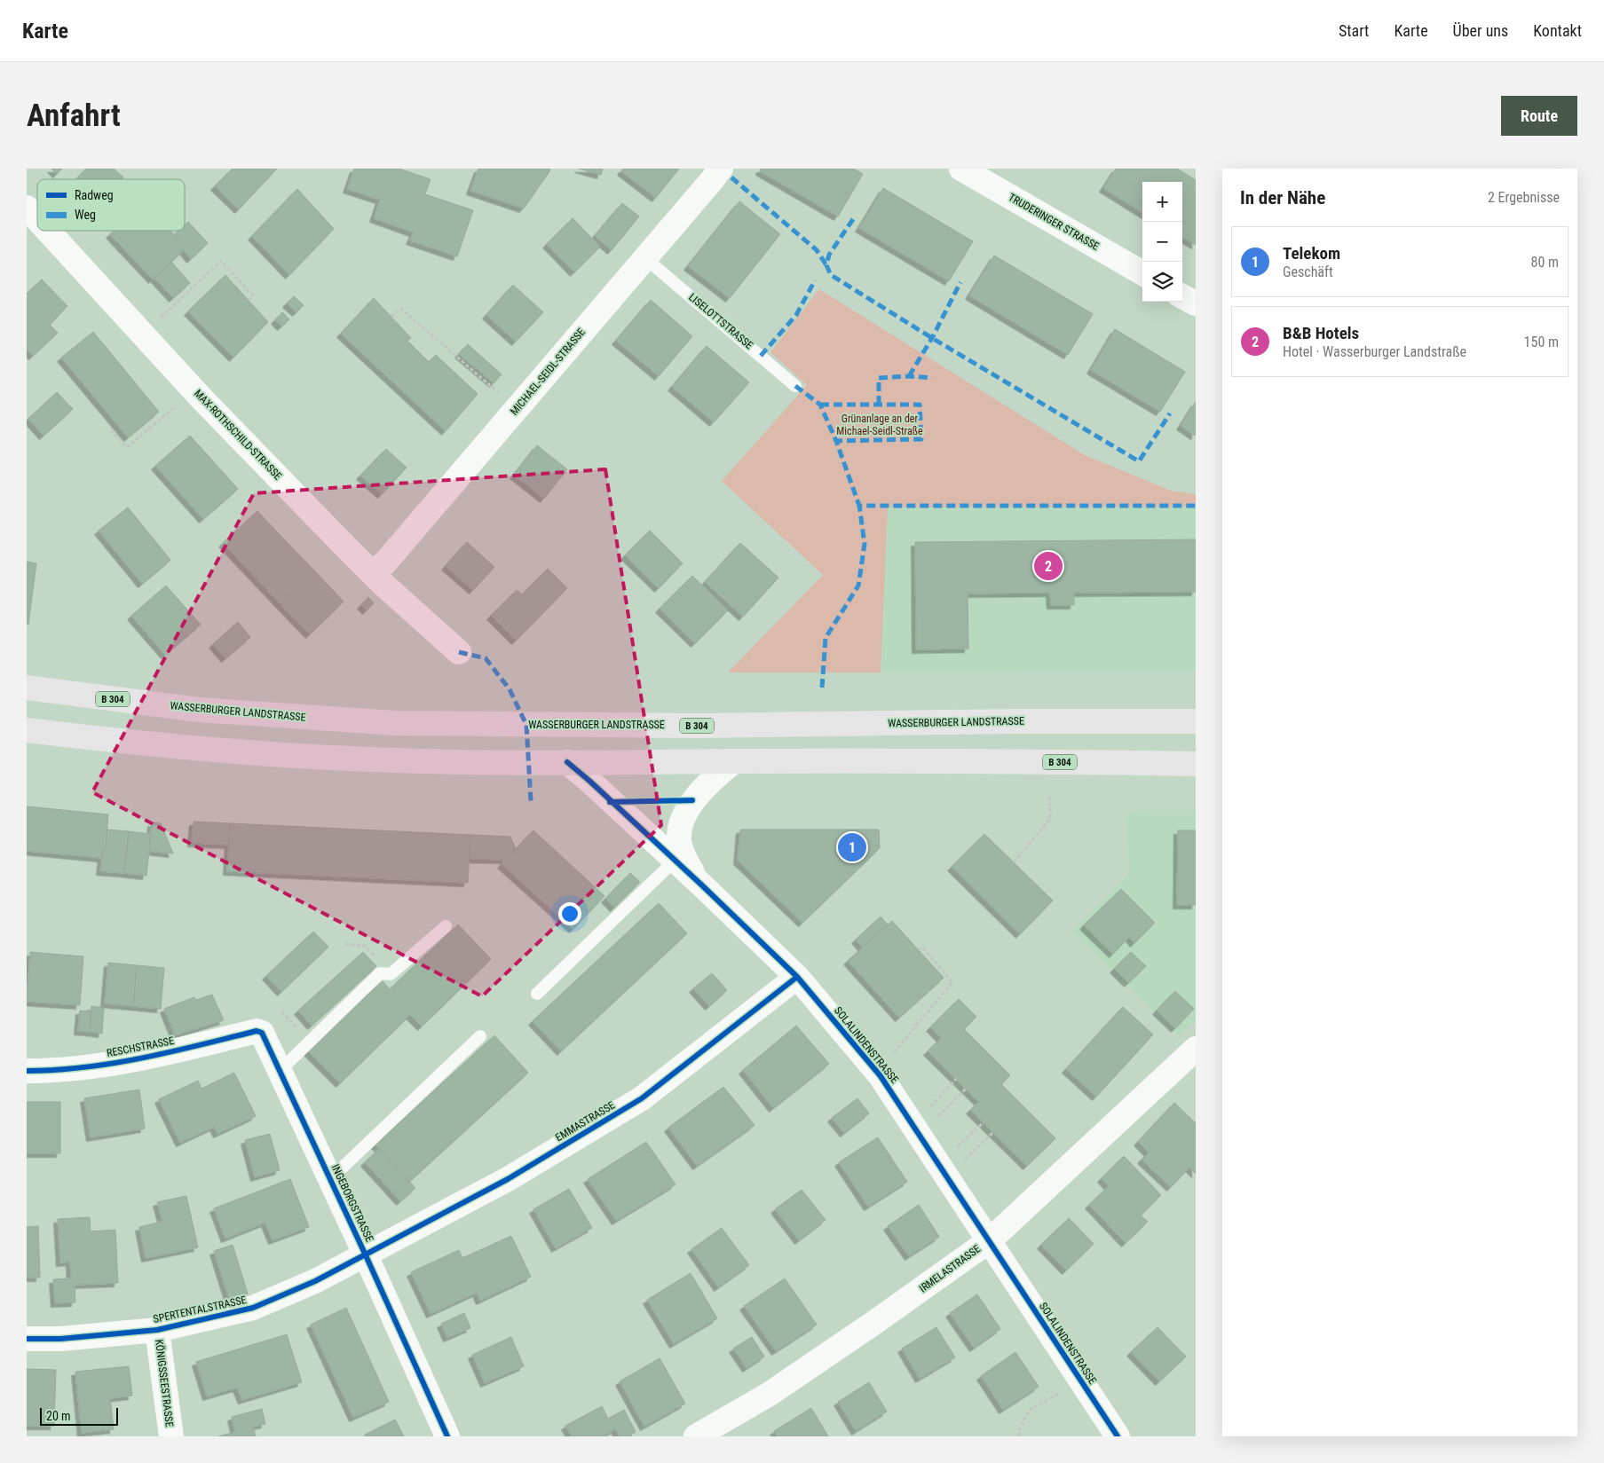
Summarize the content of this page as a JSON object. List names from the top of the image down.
{
  "streets": {
    "main road": ["B 304", "WASSERBURGER LANDSTRASSE"],
    "street": [
      "TRUDERINGER STRASSE",
      "MICHAEL-SEIDL-STRASSE",
      "MAX-ROTHSCHILD-STRASSE",
      "SOLALINDENSTRASSE",
      "RESCHSTRASSE",
      "EMMASTRASSE",
      "INGEBORGSTRASSE",
      "IRMELASTRASSE",
      "SPERTENTALSTRASSE",
      "KÖNIGSSEESTRASSE"
    ],
    "lane": ["LISELOTTSTRASSE"]
  },
  "crossings": [
    ["LISELOTTSTRASSE", "MICHAEL-SEIDL-STRASSE"],
    ["MICHAEL-SEIDL-STRASSE", "MAX-ROTHSCHILD-STRASSE"],
    ["B 304", "SOLALINDENSTRASSE"],
    ["SOLALINDENSTRASSE", "EMMASTRASSE"],
    ["SOLALINDENSTRASSE", "IRMELASTRASSE"],
    ["RESCHSTRASSE", "INGEBORGSTRASSE"],
    ["EMMASTRASSE", "INGEBORGSTRASSE"],
    ["EMMASTRASSE", "SPERTENTALSTRASSE"],
    ["INGEBORGSTRASSE", "SPERTENTALSTRASSE"],
    ["SPERTENTALSTRASSE", "KÖNIGSSEESTRASSE"]
  ],
  "parks": ["Grünanlage an der Michael-Seidl-Straße"],
  "legend": ["Radweg", "Weg"],
  "scale_bar": "20 m",
  "page": {
    "header": "Karte",
    "nav": [
      "Start",
      "Karte",
      "Über uns",
      "Kontakt"
    ],
    "buttons": "Route",
    "title": "Anfahrt",
    "heading": ["In der Nähe", "2 Ergebnisse"],
    "map_buttons": ["+", "−"],
    "list": [
      {
        "mark": "1",
        "name": "Telekom",
        "note": "Geschäft",
        "value": "80 m"
      },
      {
        "mark": "2",
        "name": "B&B Hotels",
        "note": "Hotel · Wasserburger Landstraße",
        "value": "150 m"
      }
    ],
    "pins": ["2", "1"],
    "scale": "20 m"
  }
}
